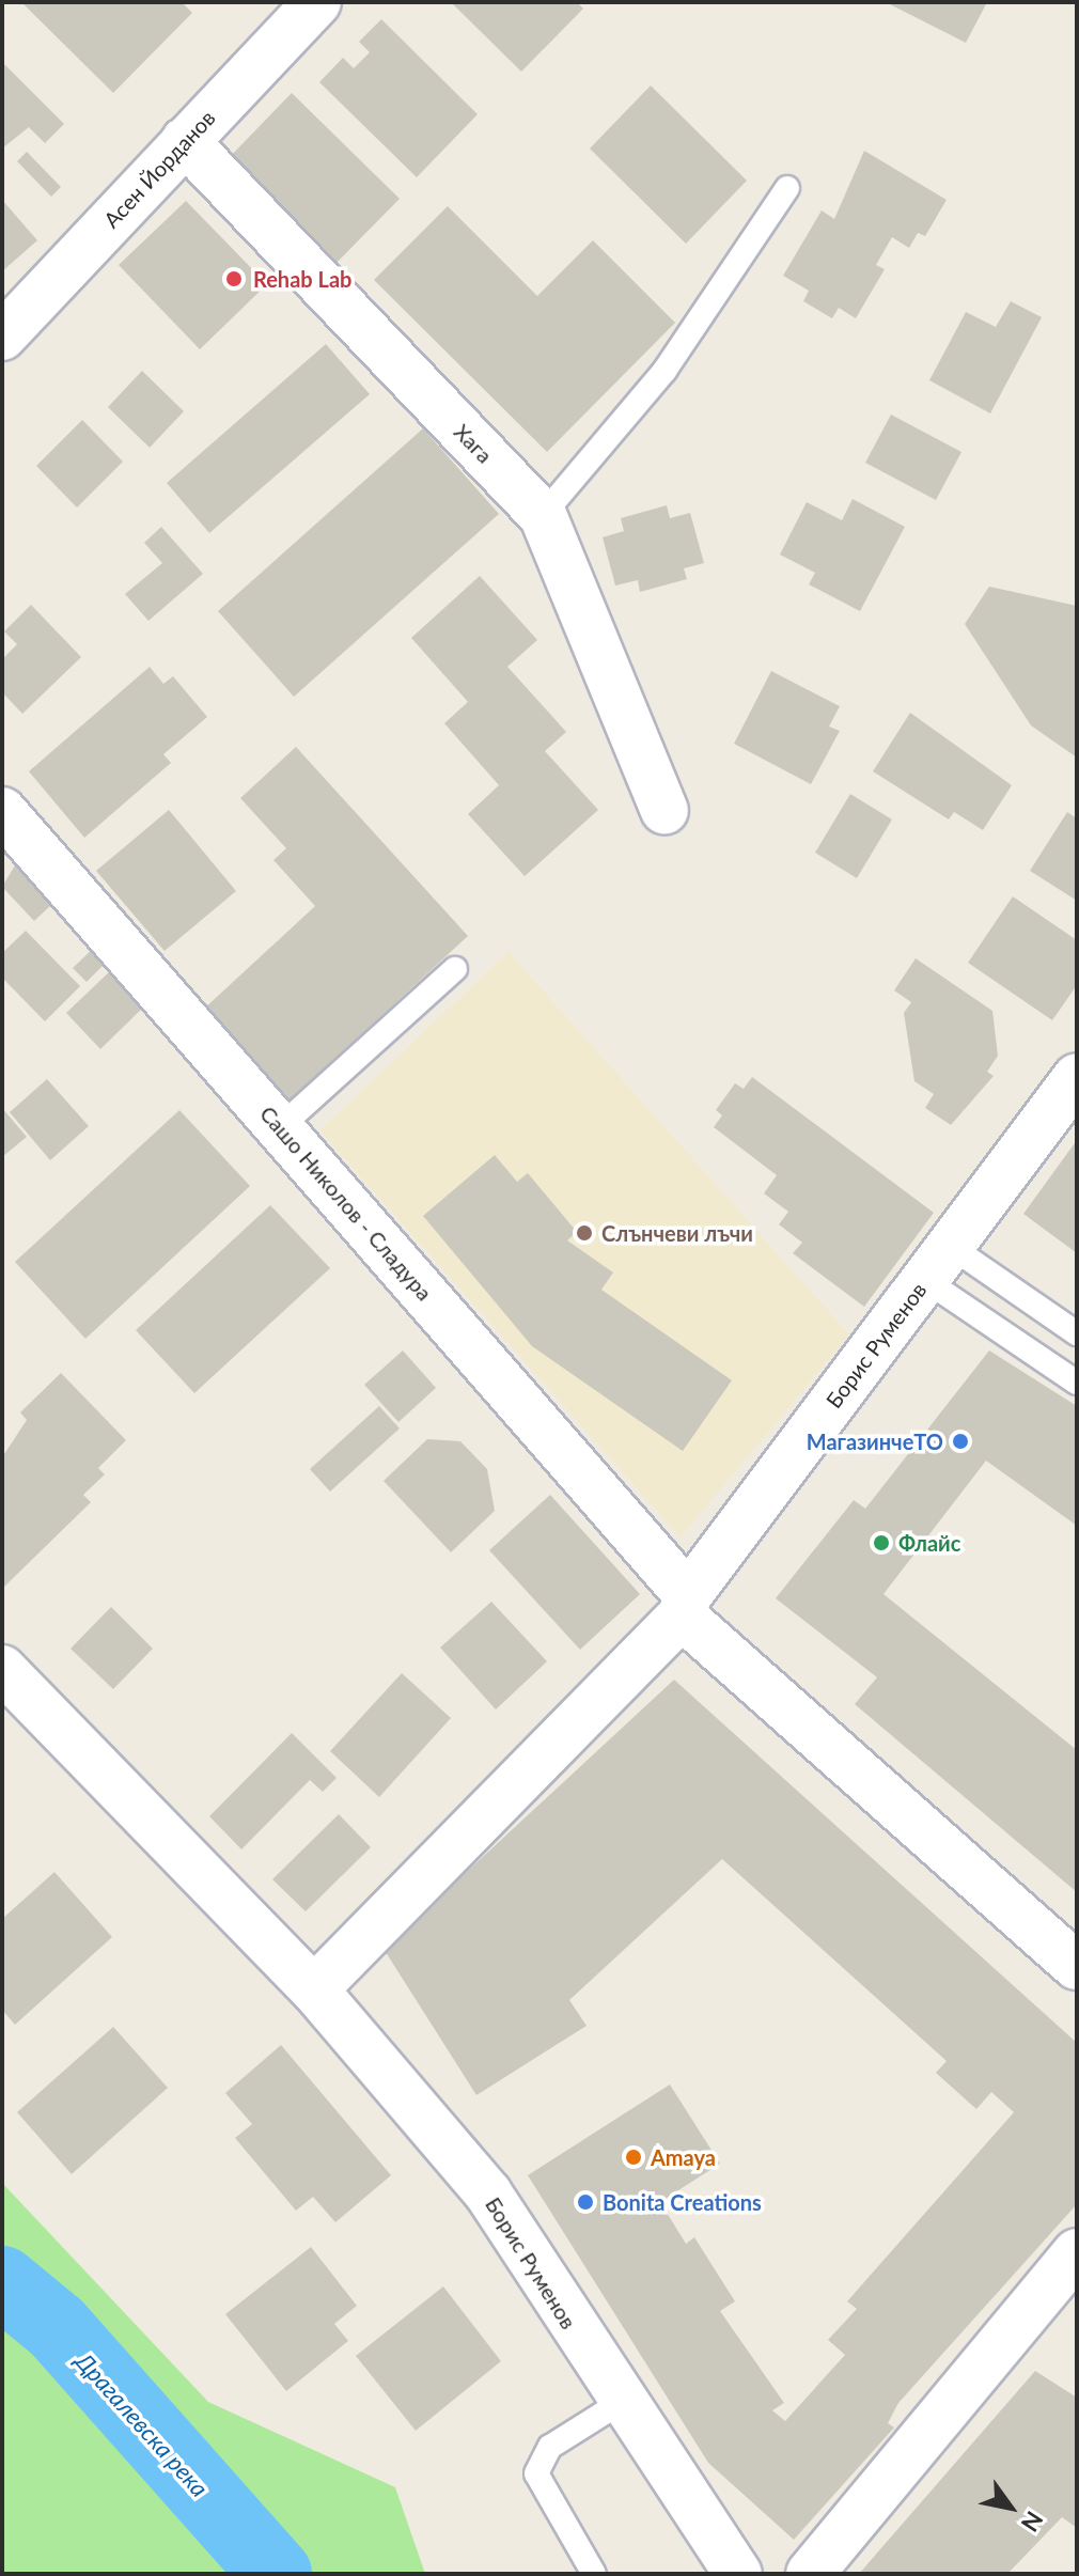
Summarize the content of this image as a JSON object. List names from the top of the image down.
{
  "streets": {
    "street": [
      "Асен Йорданов",
      "Хага",
      "Сашо Николов - Сладура",
      "Борис Руменов"
    ]
  },
  "crossings": [
    ["Асен Йорданов", "Хага"],
    ["Сашо Николов - Сладура", "Борис Руменов"]
  ],
  "water": ["Драгалевска река"],
  "places": [
    "Rehab Lab",
    "Слънчеви лъчи",
    "МагазинчеТО",
    "Флайс",
    "Amaya",
    "Bonita Creations"
  ],
  "north": "bottom right"
}
